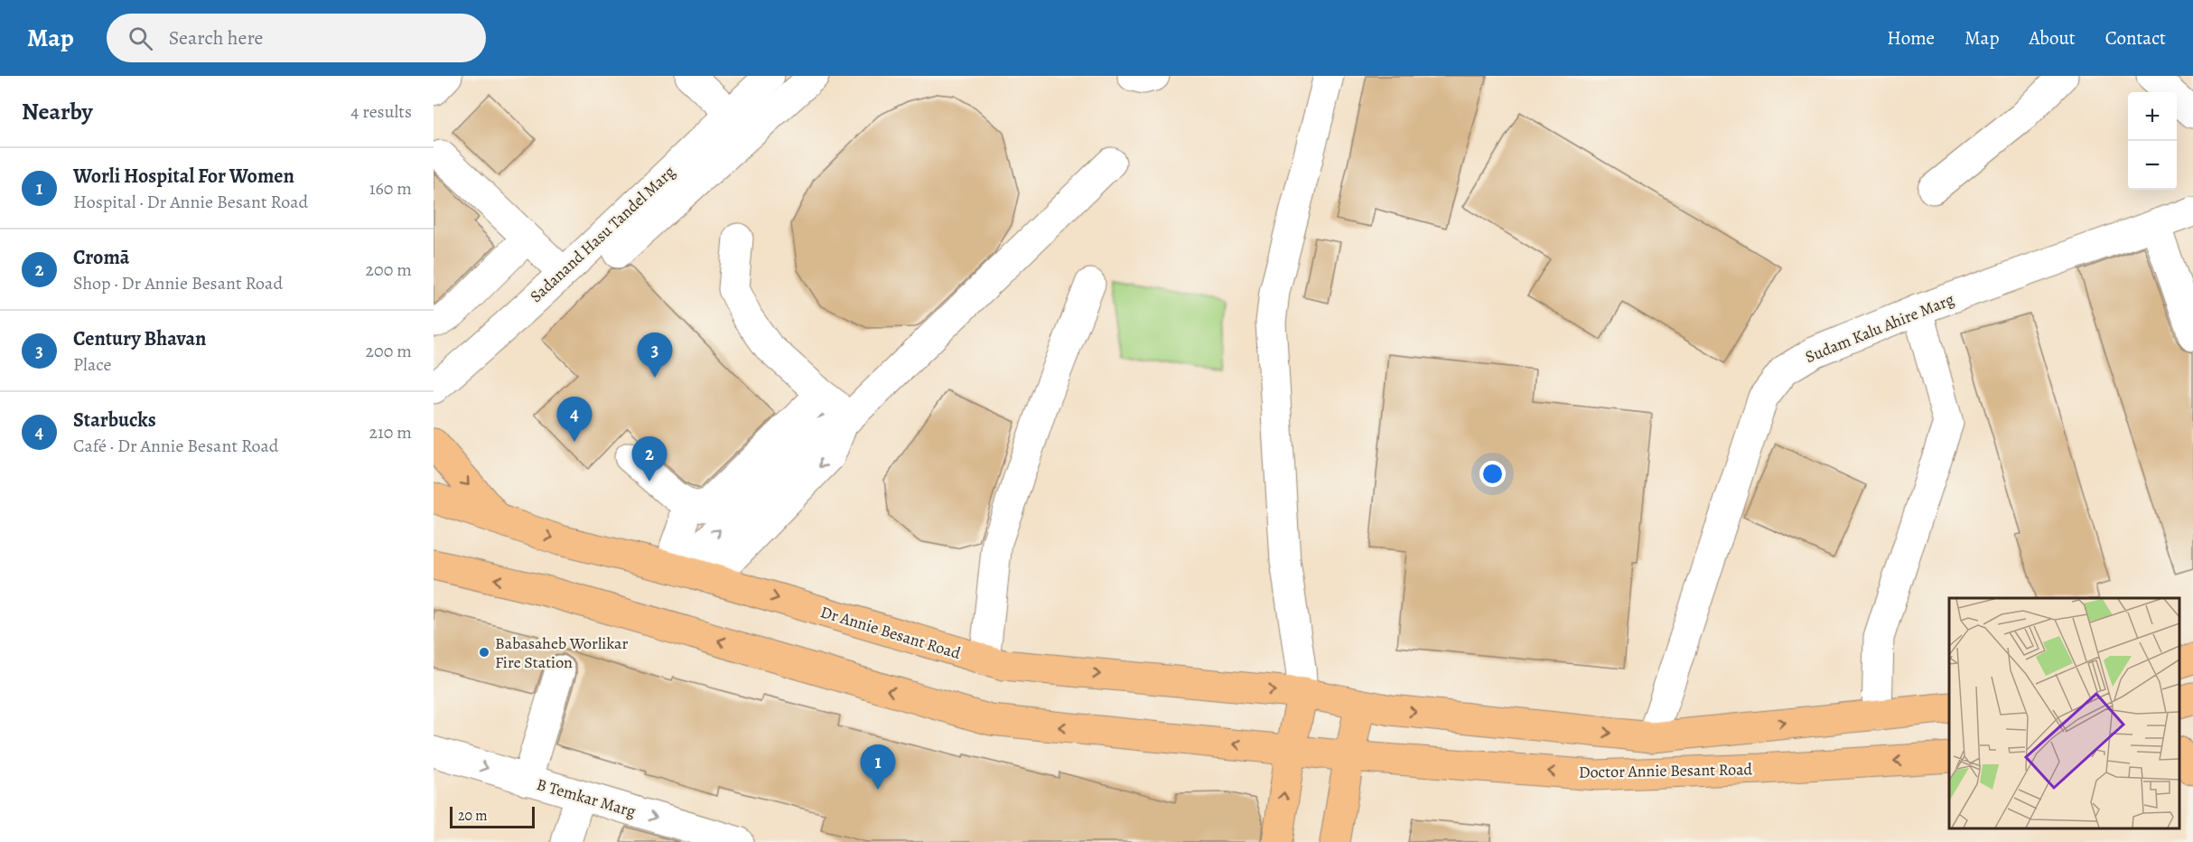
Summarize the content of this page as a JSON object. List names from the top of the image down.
{
  "streets": {
    "main road": ["Dr Annie Besant Road", "Doctor Annie Besant Road"],
    "street": ["Sadanand Hasu Tandel Marg", "Sudam Kalu Ahire Marg", "B Temkar Marg"]
  },
  "crossings": [
    ["Sudam Kalu Ahire Marg", "Doctor Annie Besant Road"],
    ["Dr Annie Besant Road", "Doctor Annie Besant Road"]
  ],
  "one_way": ["B Temkar Marg"],
  "places": ["Babasaheb Worlikar Fire Station"],
  "scale_bar": "20 m",
  "page": {
    "header": "Map",
    "search": "Search here",
    "nav": [
      "Home",
      "Map",
      "About",
      "Contact"
    ],
    "heading": ["Nearby", "4 results"],
    "map_buttons": ["+", "−"],
    "list": [
      {
        "mark": "1",
        "name": "Worli Hospital For Women",
        "note": "Hospital · Dr Annie Besant Road",
        "value": "160 m"
      },
      {
        "mark": "2",
        "name": "Cromā",
        "note": "Shop · Dr Annie Besant Road",
        "value": "200 m"
      },
      {
        "mark": "3",
        "name": "Century Bhavan",
        "note": "Place",
        "value": "200 m"
      },
      {
        "mark": "4",
        "name": "Starbucks",
        "note": "Café · Dr Annie Besant Road",
        "value": "210 m"
      }
    ],
    "pins": [
      "3",
      "4",
      "2",
      "1"
    ],
    "scale": "20 m"
  }
}
